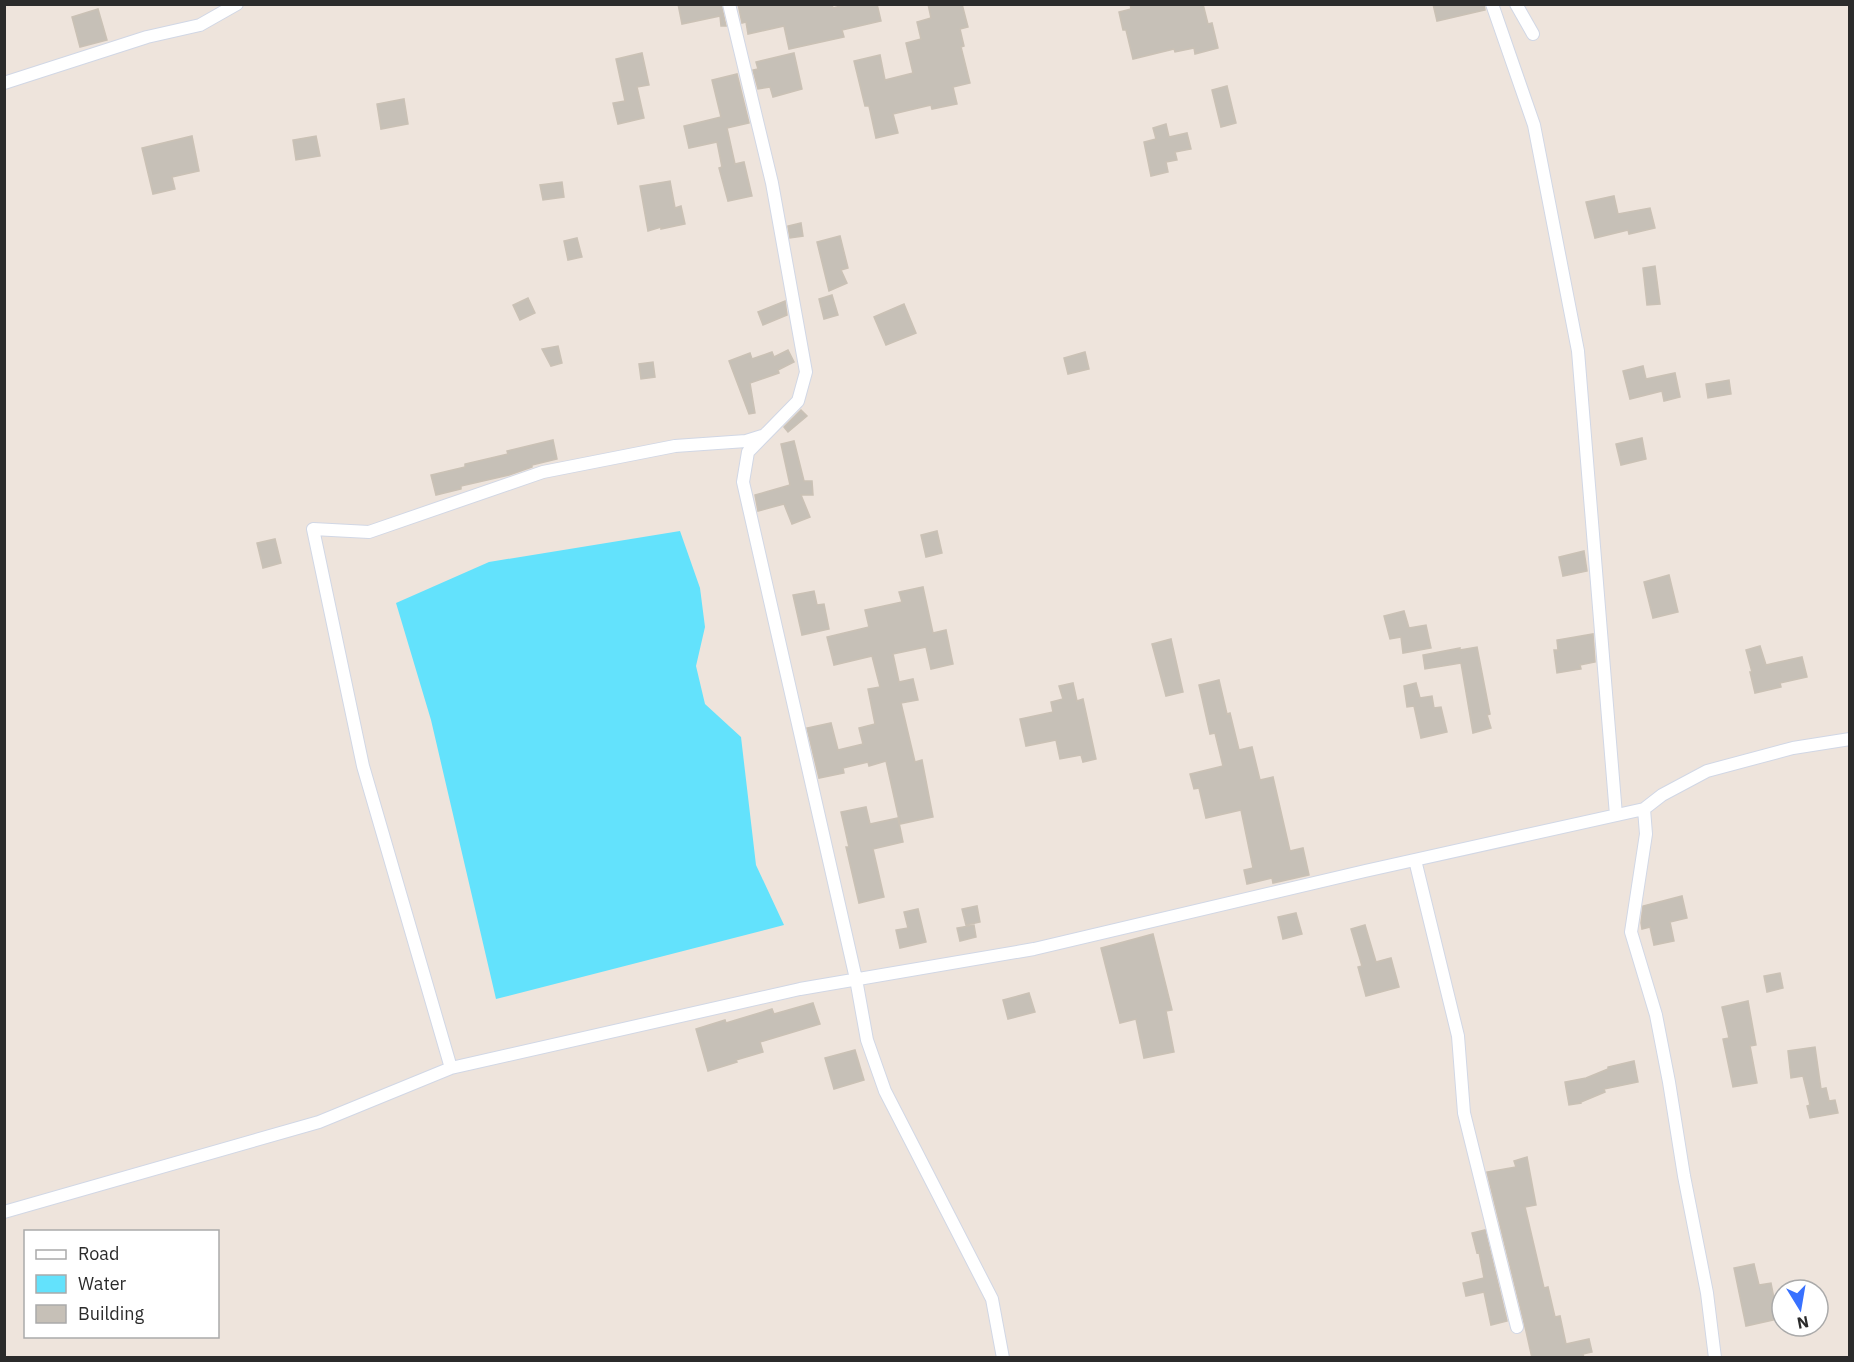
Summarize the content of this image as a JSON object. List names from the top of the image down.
{
  "legend": ["Road", "Water", "Building"],
  "north": "bottom"
}
